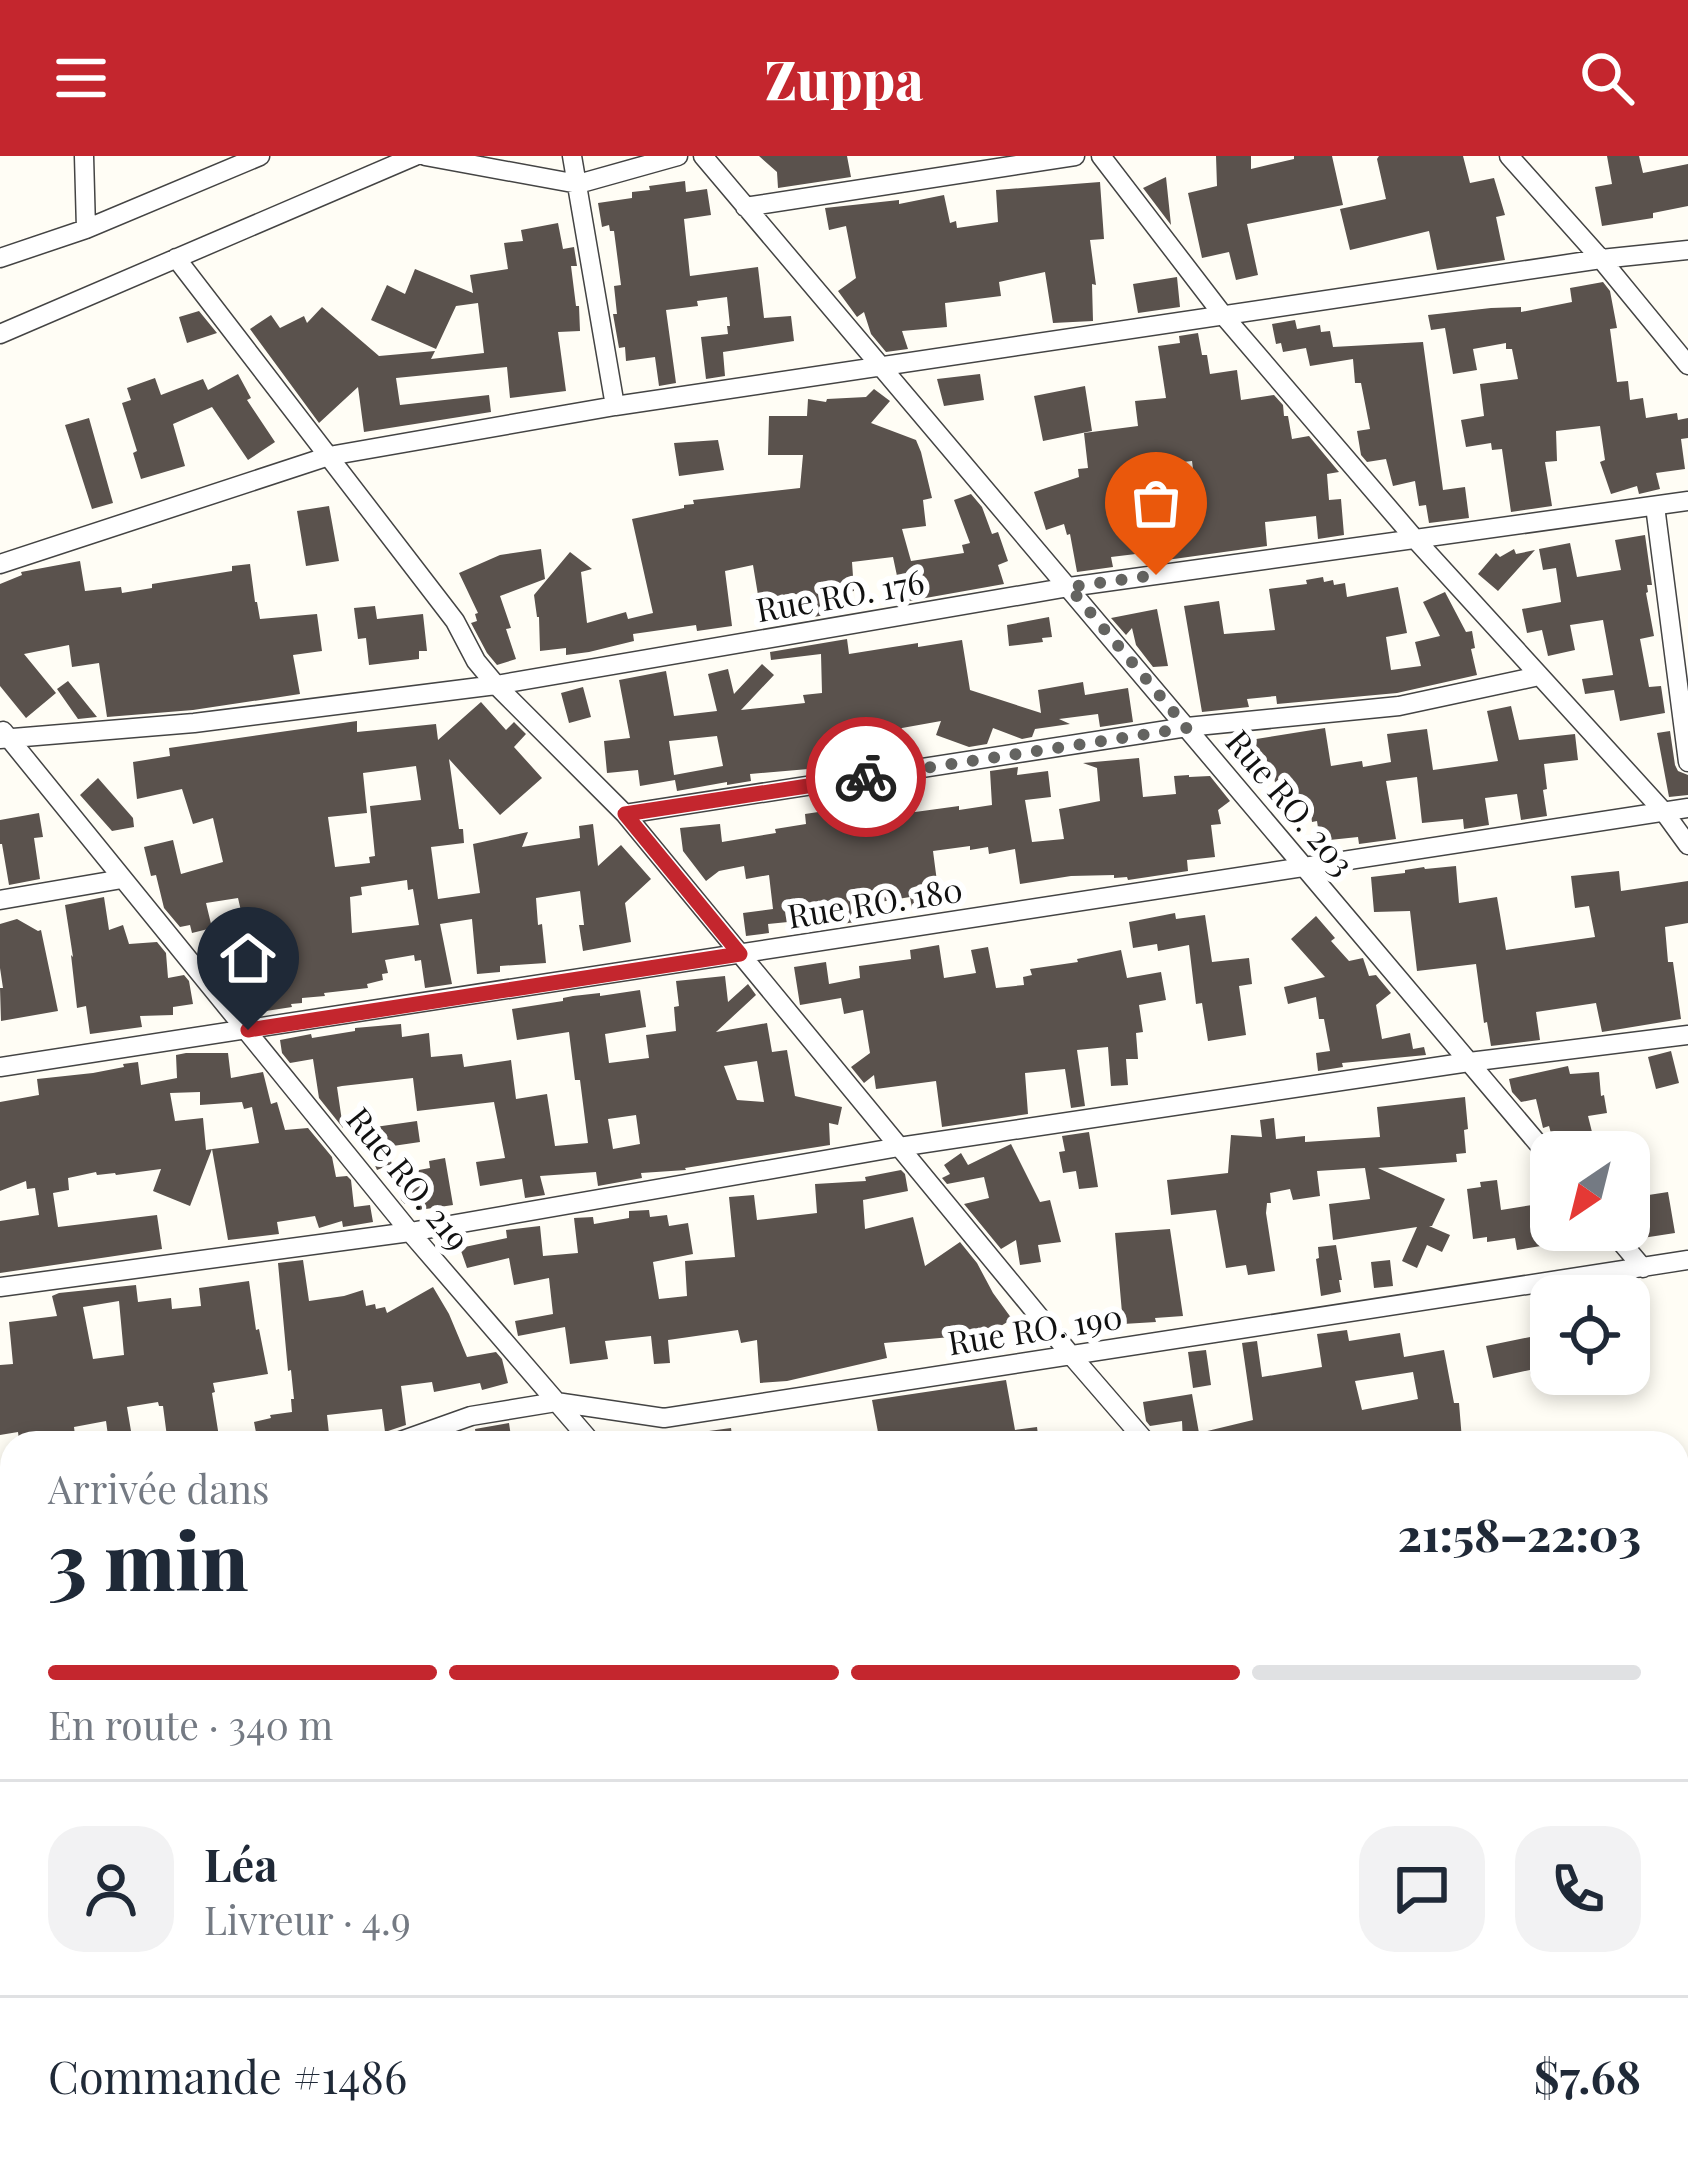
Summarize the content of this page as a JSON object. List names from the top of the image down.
{
  "streets": {
    "street": [
      "Rue RO. 176",
      "Rue RO. 203",
      "Rue RO. 180",
      "Rue RO. 219",
      "Rue RO. 190"
    ]
  },
  "crossings": [
    ["Rue RO. 176", "Rue RO. 203"],
    ["Rue RO. 176", "Rue RO. 219"],
    ["Rue RO. 203", "Rue RO. 180"],
    ["Rue RO. 180", "Rue RO. 219"],
    ["Rue RO. 219", "Rue RO. 190"]
  ],
  "north": "bottom left",
  "page": {
    "header": "Zuppa",
    "heading": ["3 min", "Arrivée dans", "21:58–22:03"],
    "panel": [
      "Léa",
      "Livreur · 4.9",
      "Commande #1486",
      "$7.68"
    ],
    "bar": "En route · 340 m"
  }
}
